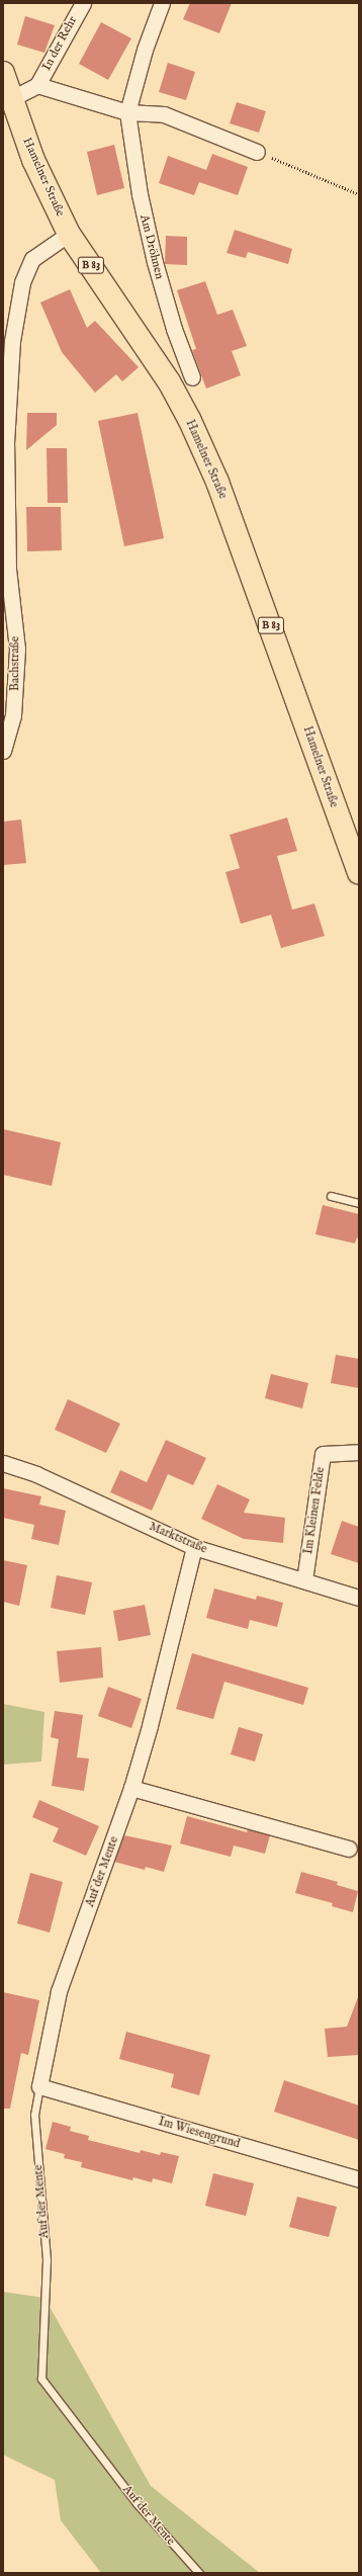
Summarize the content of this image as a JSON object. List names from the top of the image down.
{
  "streets": {
    "main road": ["Hamelner Straße", "B 83"],
    "street": [
      "In der Rehr",
      "Am Dröhnen",
      "Bachstraße",
      "Im Kleinen Felde",
      "Marktstraße",
      "Auf der Mente",
      "Im Wiesengrund"
    ]
  },
  "crossings": [
    ["Hamelner Straße", "Bachstraße"],
    ["Im Kleinen Felde", "Marktstraße"],
    ["Marktstraße", "Auf der Mente"],
    ["Auf der Mente", "Im Wiesengrund"]
  ]
}
